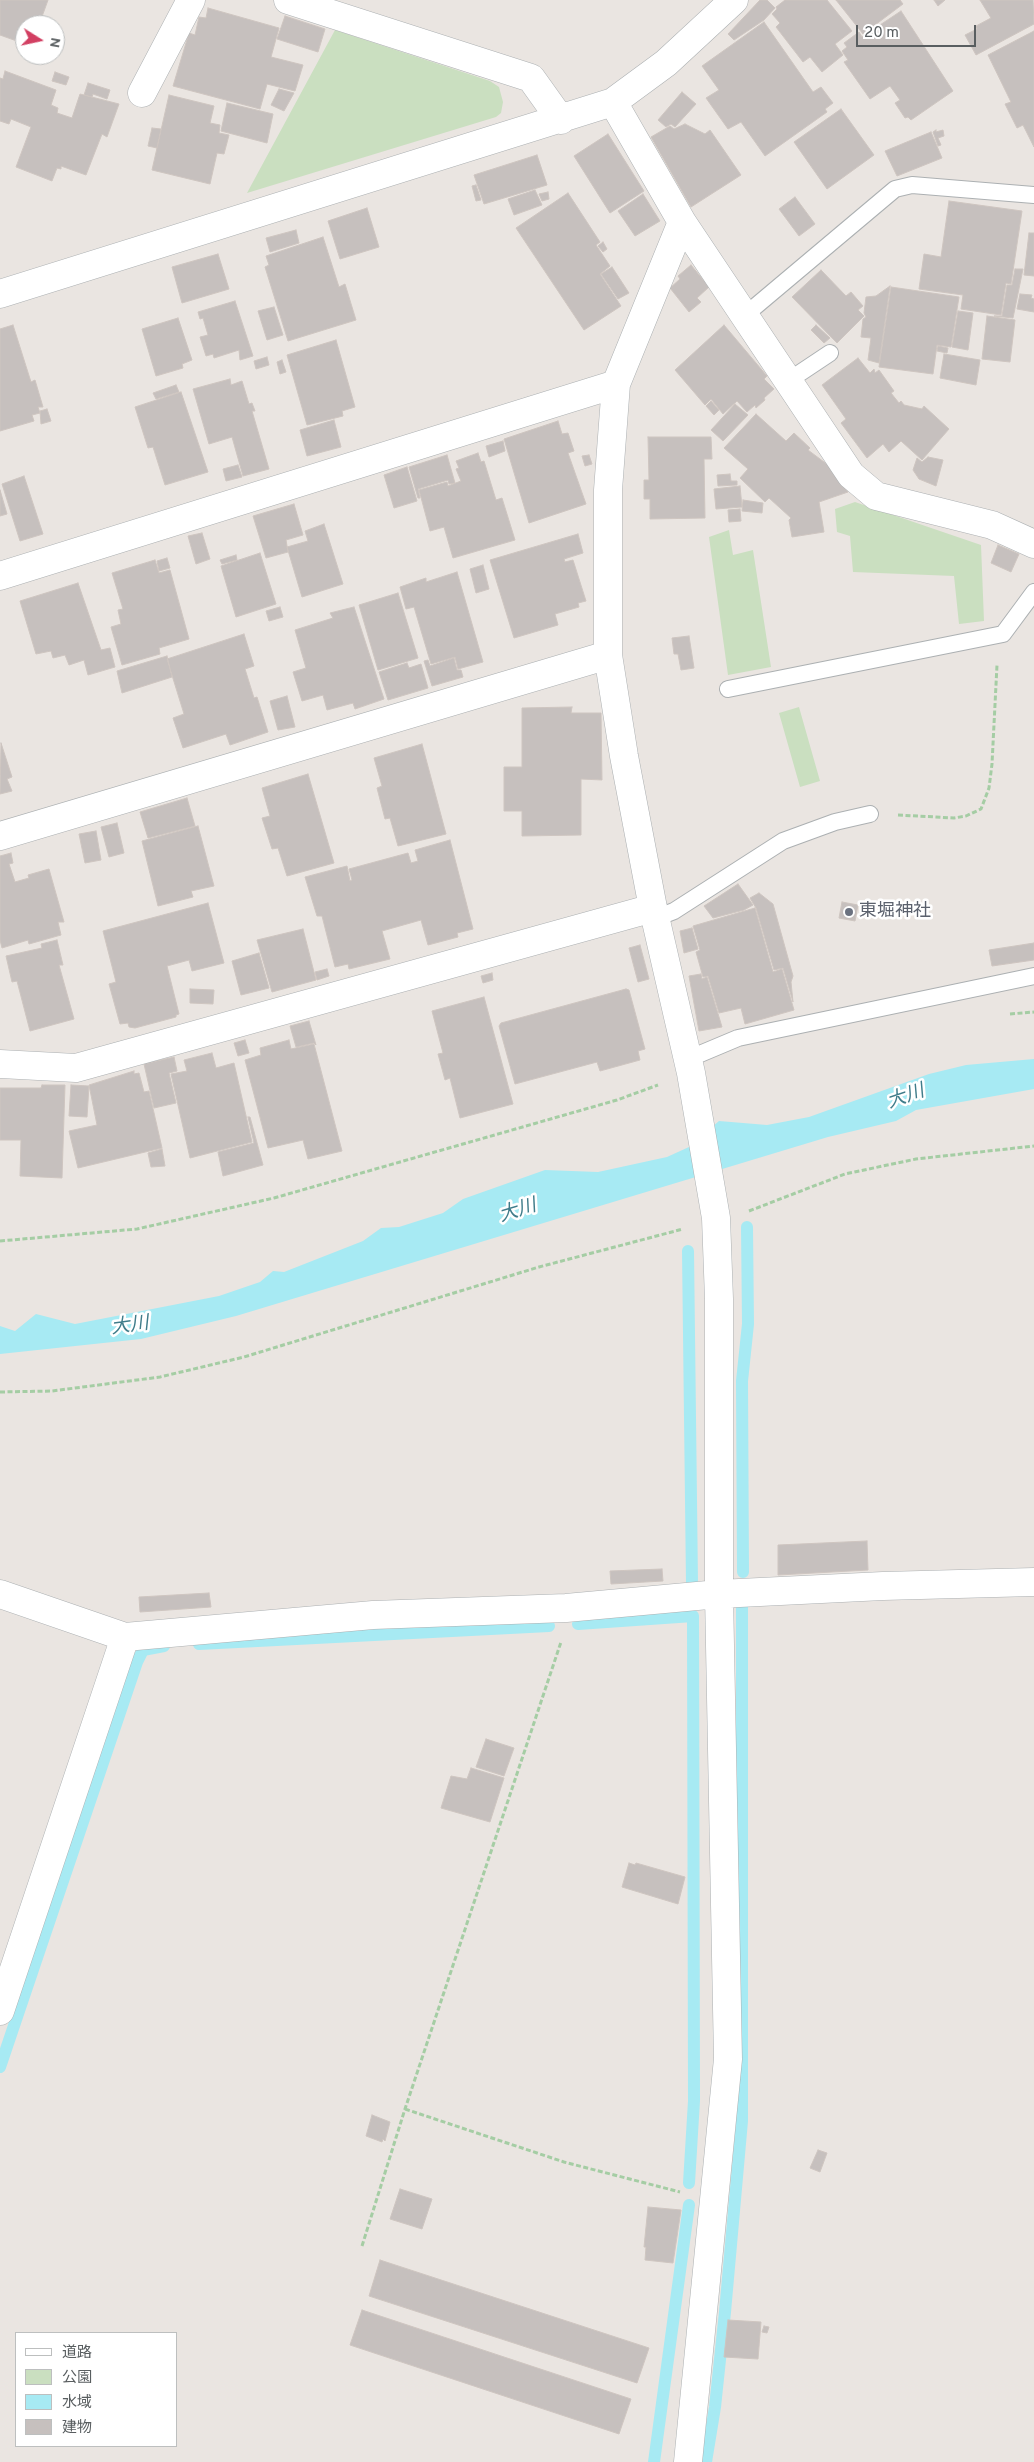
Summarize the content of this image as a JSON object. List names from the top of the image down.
{
  "water": ["大川"],
  "places": ["東堀神社"],
  "legend": [
    "道路",
    "公園",
    "水域",
    "建物"
  ],
  "scale_bar": "20 m",
  "north": "right"
}
